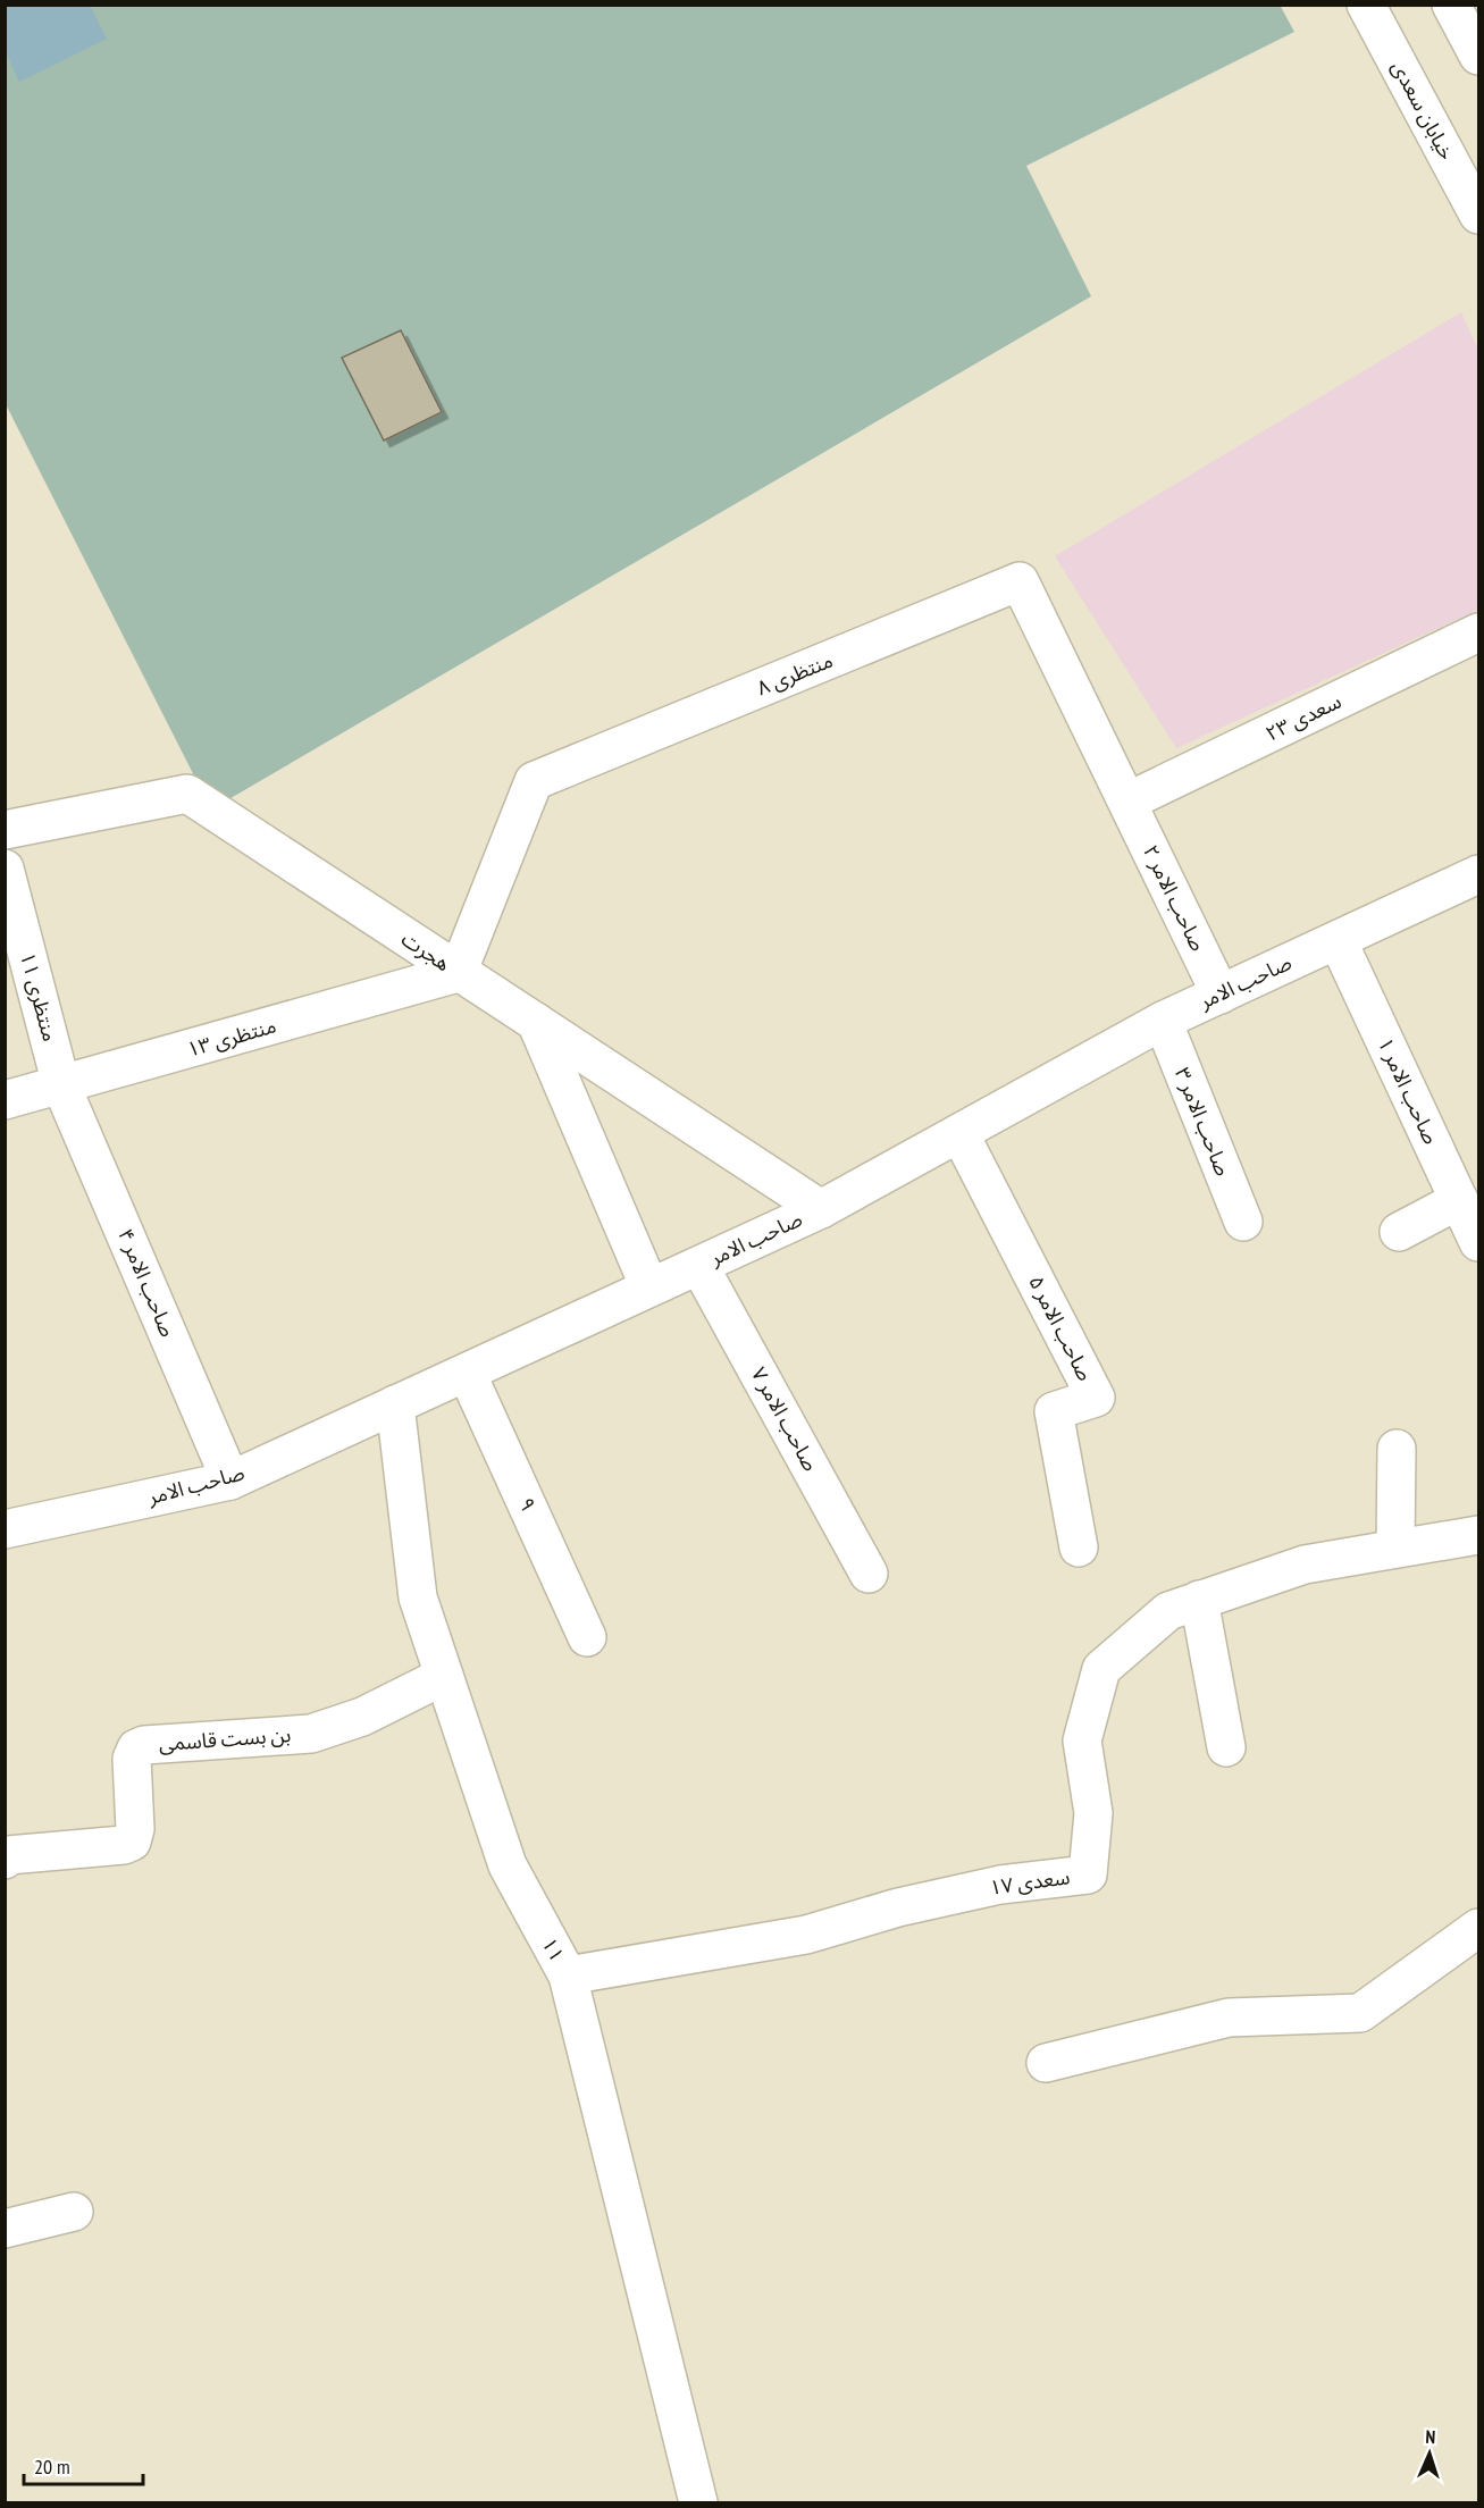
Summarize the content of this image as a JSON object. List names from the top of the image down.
{
  "streets": {
    "street": [
      "خیابان سعدی",
      "منتظری ۸",
      "سعدی ۲۳",
      "صاحب الامر ۲",
      "هجرت",
      "صاحب الامر",
      "منتظری ۱۱",
      "منتظری ۱۳",
      "صاحب الامر ۱",
      "صاحب الامر ۳",
      "صاحب الامر ۴",
      "صاحب الامر ۵",
      "صاحب الامر ۷",
      "۹",
      "بن بست قاسمی",
      "سعدی ۱۷",
      "۱۱"
    ]
  },
  "crossings": [
    ["منتظری ۸", "سعدی ۲۳"],
    ["منتظری ۸", "صاحب الامر ۲"],
    ["منتظری ۸", "هجرت"],
    ["منتظری ۸", "منتظری ۱۳"],
    ["سعدی ۲۳", "صاحب الامر ۲"],
    ["صاحب الامر ۲", "صاحب الامر"],
    ["هجرت", "صاحب الامر"],
    ["هجرت", "منتظری ۱۳"],
    ["صاحب الامر", "صاحب الامر ۱"],
    ["صاحب الامر", "صاحب الامر ۳"],
    ["صاحب الامر", "صاحب الامر ۴"],
    ["صاحب الامر", "صاحب الامر ۵"],
    ["صاحب الامر", "صاحب الامر ۷"],
    ["صاحب الامر", "۹"],
    ["صاحب الامر", "۱۱"],
    ["منتظری ۱۱", "منتظری ۱۳"],
    ["منتظری ۱۱", "صاحب الامر ۴"],
    ["منتظری ۱۳", "صاحب الامر ۴"],
    ["بن بست قاسمی", "۱۱"],
    ["سعدی ۱۷", "۱۱"]
  ],
  "scale_bar": "20 m",
  "north": "top"
}
